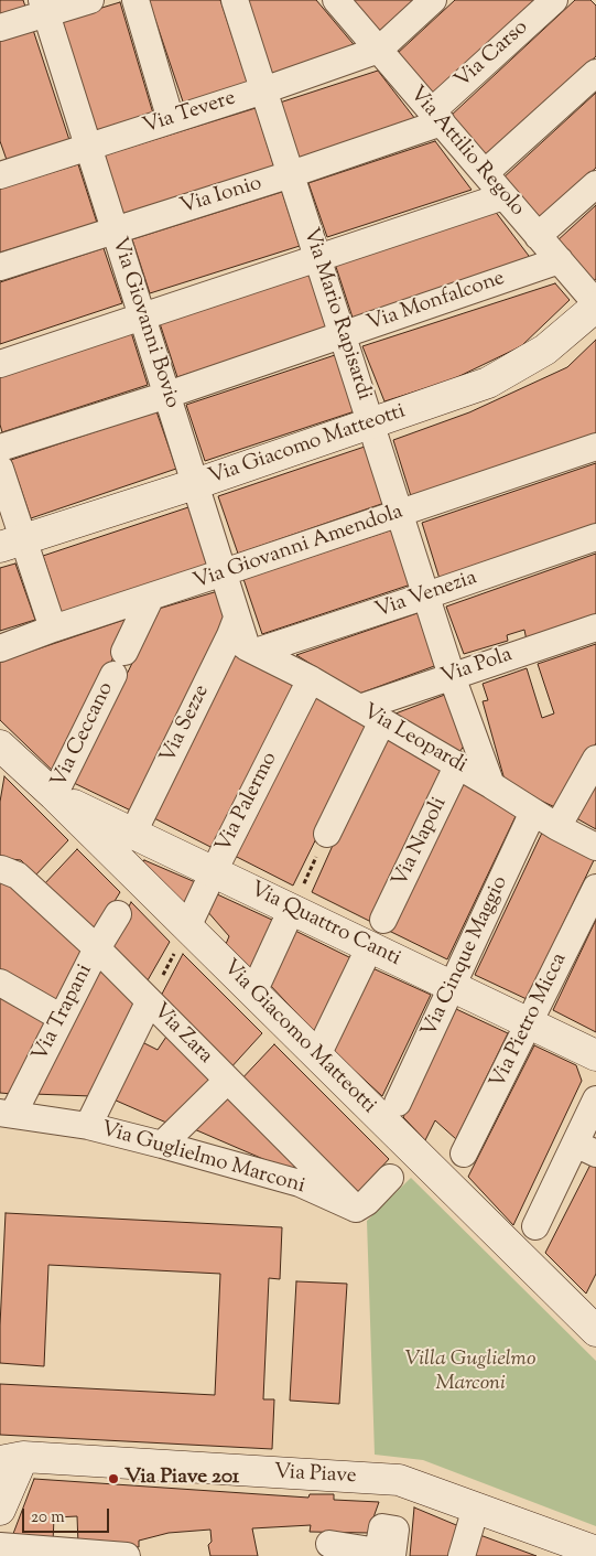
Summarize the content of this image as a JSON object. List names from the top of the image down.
{
  "streets": {
    "main road": ["Via Giacomo Matteotti", "Via Quattro Canti", "Via Piave"],
    "street": [
      "Via Carso",
      "Via Tevere",
      "Via Attilio Regolo",
      "Via Ionio",
      "Via Monfalcone",
      "Via Mario Rapisardi",
      "Via Giovanni Bovio",
      "Via Giovanni Amendola",
      "Via Venezia",
      "Via Pola",
      "Via Sezze",
      "Via Ceccano",
      "Via Leopardi",
      "Via Palermo",
      "Via Napoli",
      "Via Cinque Maggio",
      "Via Trapani",
      "Via Pietro Micca",
      "Via Zara",
      "Via Guglielmo Marconi"
    ]
  },
  "crossings": [
    ["Via Carso", "Via Attilio Regolo"],
    ["Via Carso", "Via Ionio"],
    ["Via Tevere", "Via Attilio Regolo"],
    ["Via Tevere", "Via Mario Rapisardi"],
    ["Via Tevere", "Via Giovanni Bovio"],
    ["Via Attilio Regolo", "Via Ionio"],
    ["Via Attilio Regolo", "Via Monfalcone"],
    ["Via Attilio Regolo", "Via Giacomo Matteotti"],
    ["Via Ionio", "Via Mario Rapisardi"],
    ["Via Ionio", "Via Giovanni Bovio"],
    ["Via Monfalcone", "Via Mario Rapisardi"],
    ["Via Monfalcone", "Via Giovanni Bovio"],
    ["Via Mario Rapisardi", "Via Giacomo Matteotti"],
    ["Via Mario Rapisardi", "Via Giovanni Amendola"],
    ["Via Mario Rapisardi", "Via Venezia"],
    ["Via Mario Rapisardi", "Via Pola"],
    ["Via Mario Rapisardi", "Via Leopardi"],
    ["Via Giovanni Bovio", "Via Giacomo Matteotti"],
    ["Via Giovanni Bovio", "Via Giovanni Amendola"],
    ["Via Giovanni Bovio", "Via Venezia"],
    ["Via Giovanni Bovio", "Via Sezze"],
    ["Via Giovanni Bovio", "Via Leopardi"],
    ["Via Giacomo Matteotti", "Via Ceccano"],
    ["Via Giacomo Matteotti", "Via Palermo"],
    ["Via Giacomo Matteotti", "Via Quattro Canti"],
    ["Via Giovanni Amendola", "Via Ceccano"],
    ["Via Venezia", "Via Sezze"],
    ["Via Venezia", "Via Leopardi"],
    ["Via Pola", "Via Leopardi"],
    ["Via Sezze", "Via Leopardi"],
    ["Via Sezze", "Via Quattro Canti"],
    ["Via Ceccano", "Via Quattro Canti"],
    ["Via Leopardi", "Via Palermo"],
    ["Via Leopardi", "Via Napoli"],
    ["Via Leopardi", "Via Cinque Maggio"],
    ["Via Palermo", "Via Quattro Canti"],
    ["Via Quattro Canti", "Via Cinque Maggio"],
    ["Via Quattro Canti", "Via Pietro Micca"],
    ["Via Trapani", "Via Zara"],
    ["Via Trapani", "Via Guglielmo Marconi"],
    ["Via Zara", "Via Guglielmo Marconi"]
  ],
  "parks": ["Villa Guglielmo Marconi"],
  "places": ["Via Piave 201"],
  "scale_bar": "20 m"
}
